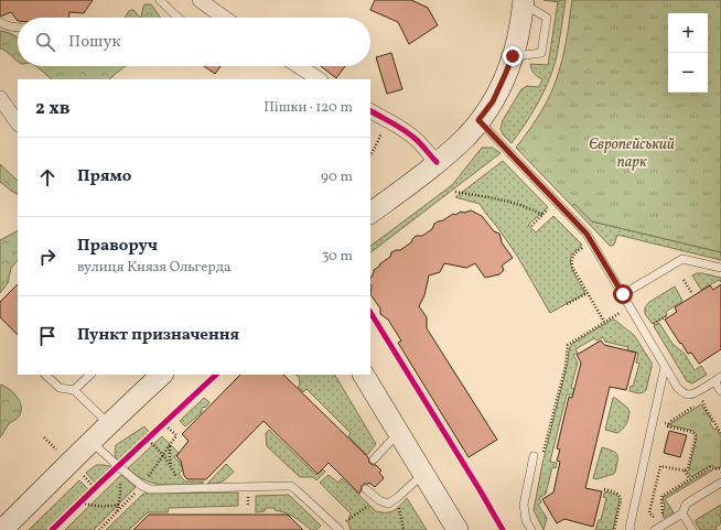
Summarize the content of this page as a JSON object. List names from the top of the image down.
{
  "parks": ["Європейський парк"],
  "page": {
    "map_buttons": ["+", "−"],
    "search": "Пошук",
    "heading": ["2 хв", "Пішки · 120 m"],
    "list": [
      ["Прямо", "90 m"],
      ["Праворуч", "вулиця Князя Ольгерда", "30 m"],
      "Пункт призначення"
    ]
  }
}
